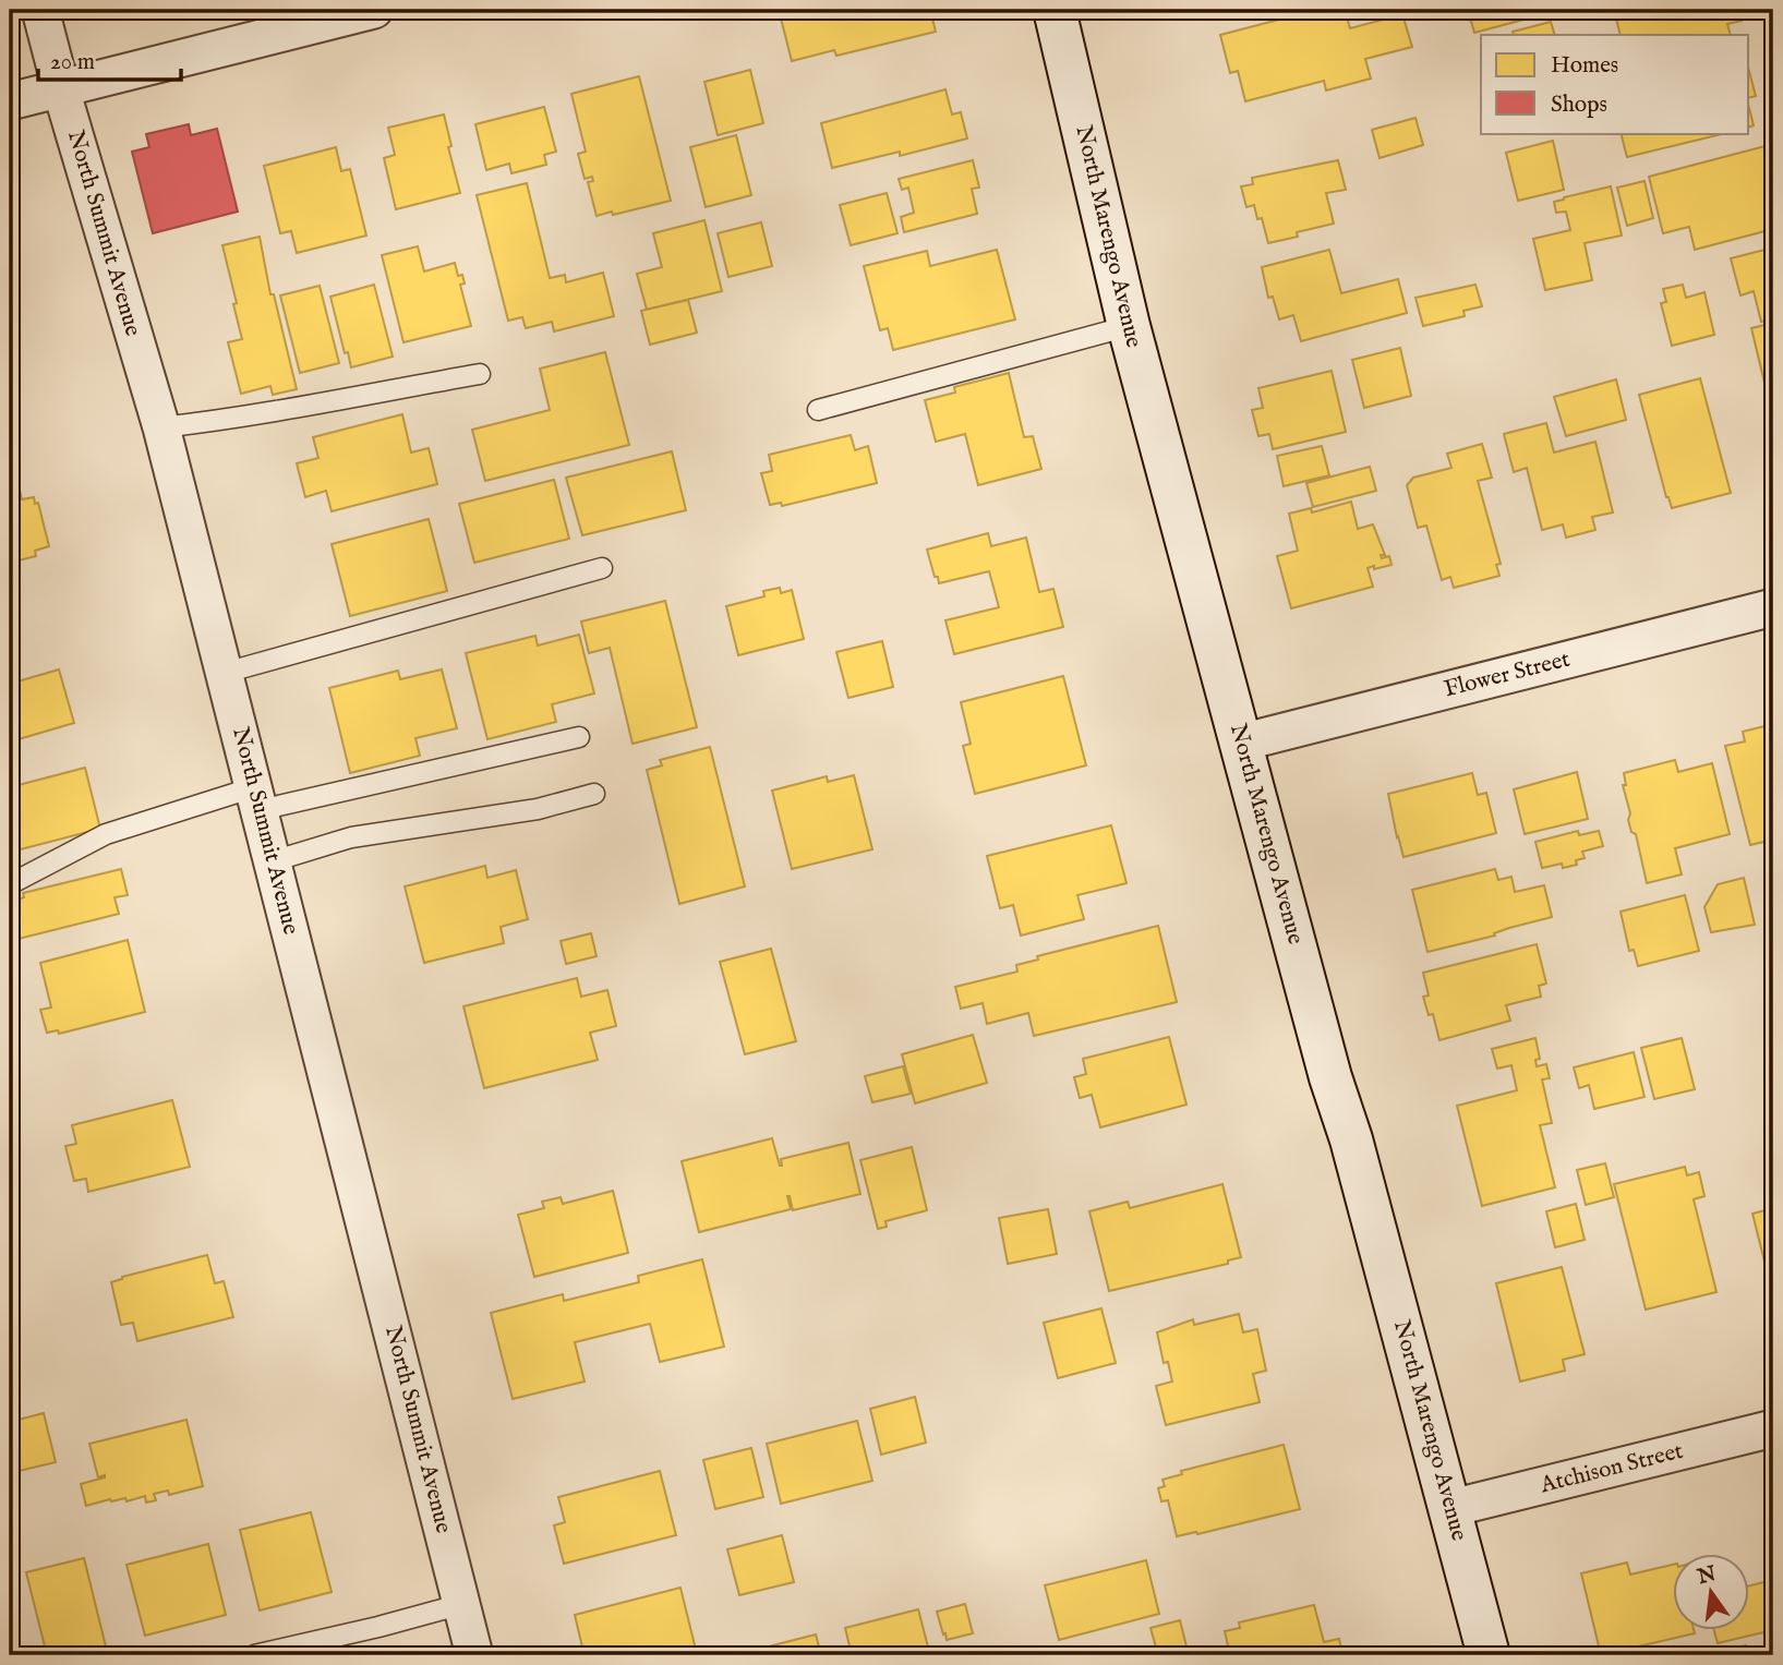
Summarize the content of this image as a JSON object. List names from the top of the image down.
{
  "streets": {
    "street": [
      "North Summit Avenue",
      "North Marengo Avenue",
      "Flower Street",
      "Atchison Street"
    ]
  },
  "crossings": [
    ["North Marengo Avenue", "Flower Street"],
    ["North Marengo Avenue", "Atchison Street"]
  ],
  "legend": ["Homes", "Shops"],
  "scale_bar": "20 m",
  "north": "top"
}
